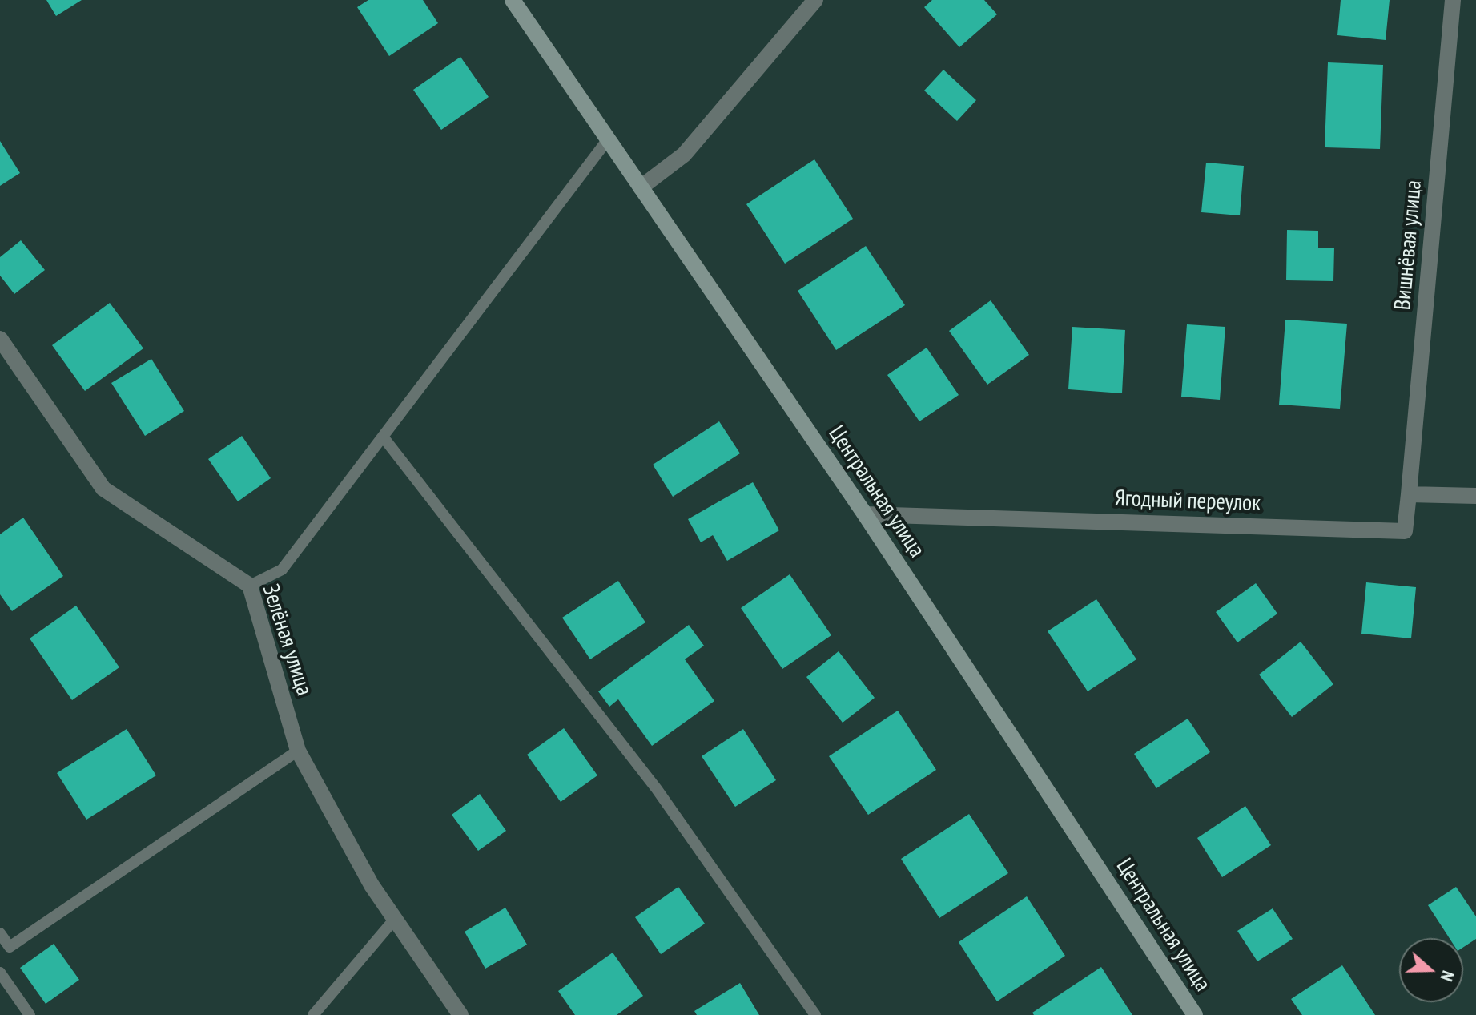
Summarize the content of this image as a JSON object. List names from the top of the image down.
{
  "streets": {
    "street": [
      "Вишнёвая улица",
      "Центральная улица",
      "Ягодный переулок",
      "Зелёная улица"
    ]
  },
  "crossings": [
    ["Вишнёвая улица", "Ягодный переулок"],
    ["Центральная улица", "Ягодный переулок"]
  ],
  "north": "right"
}
